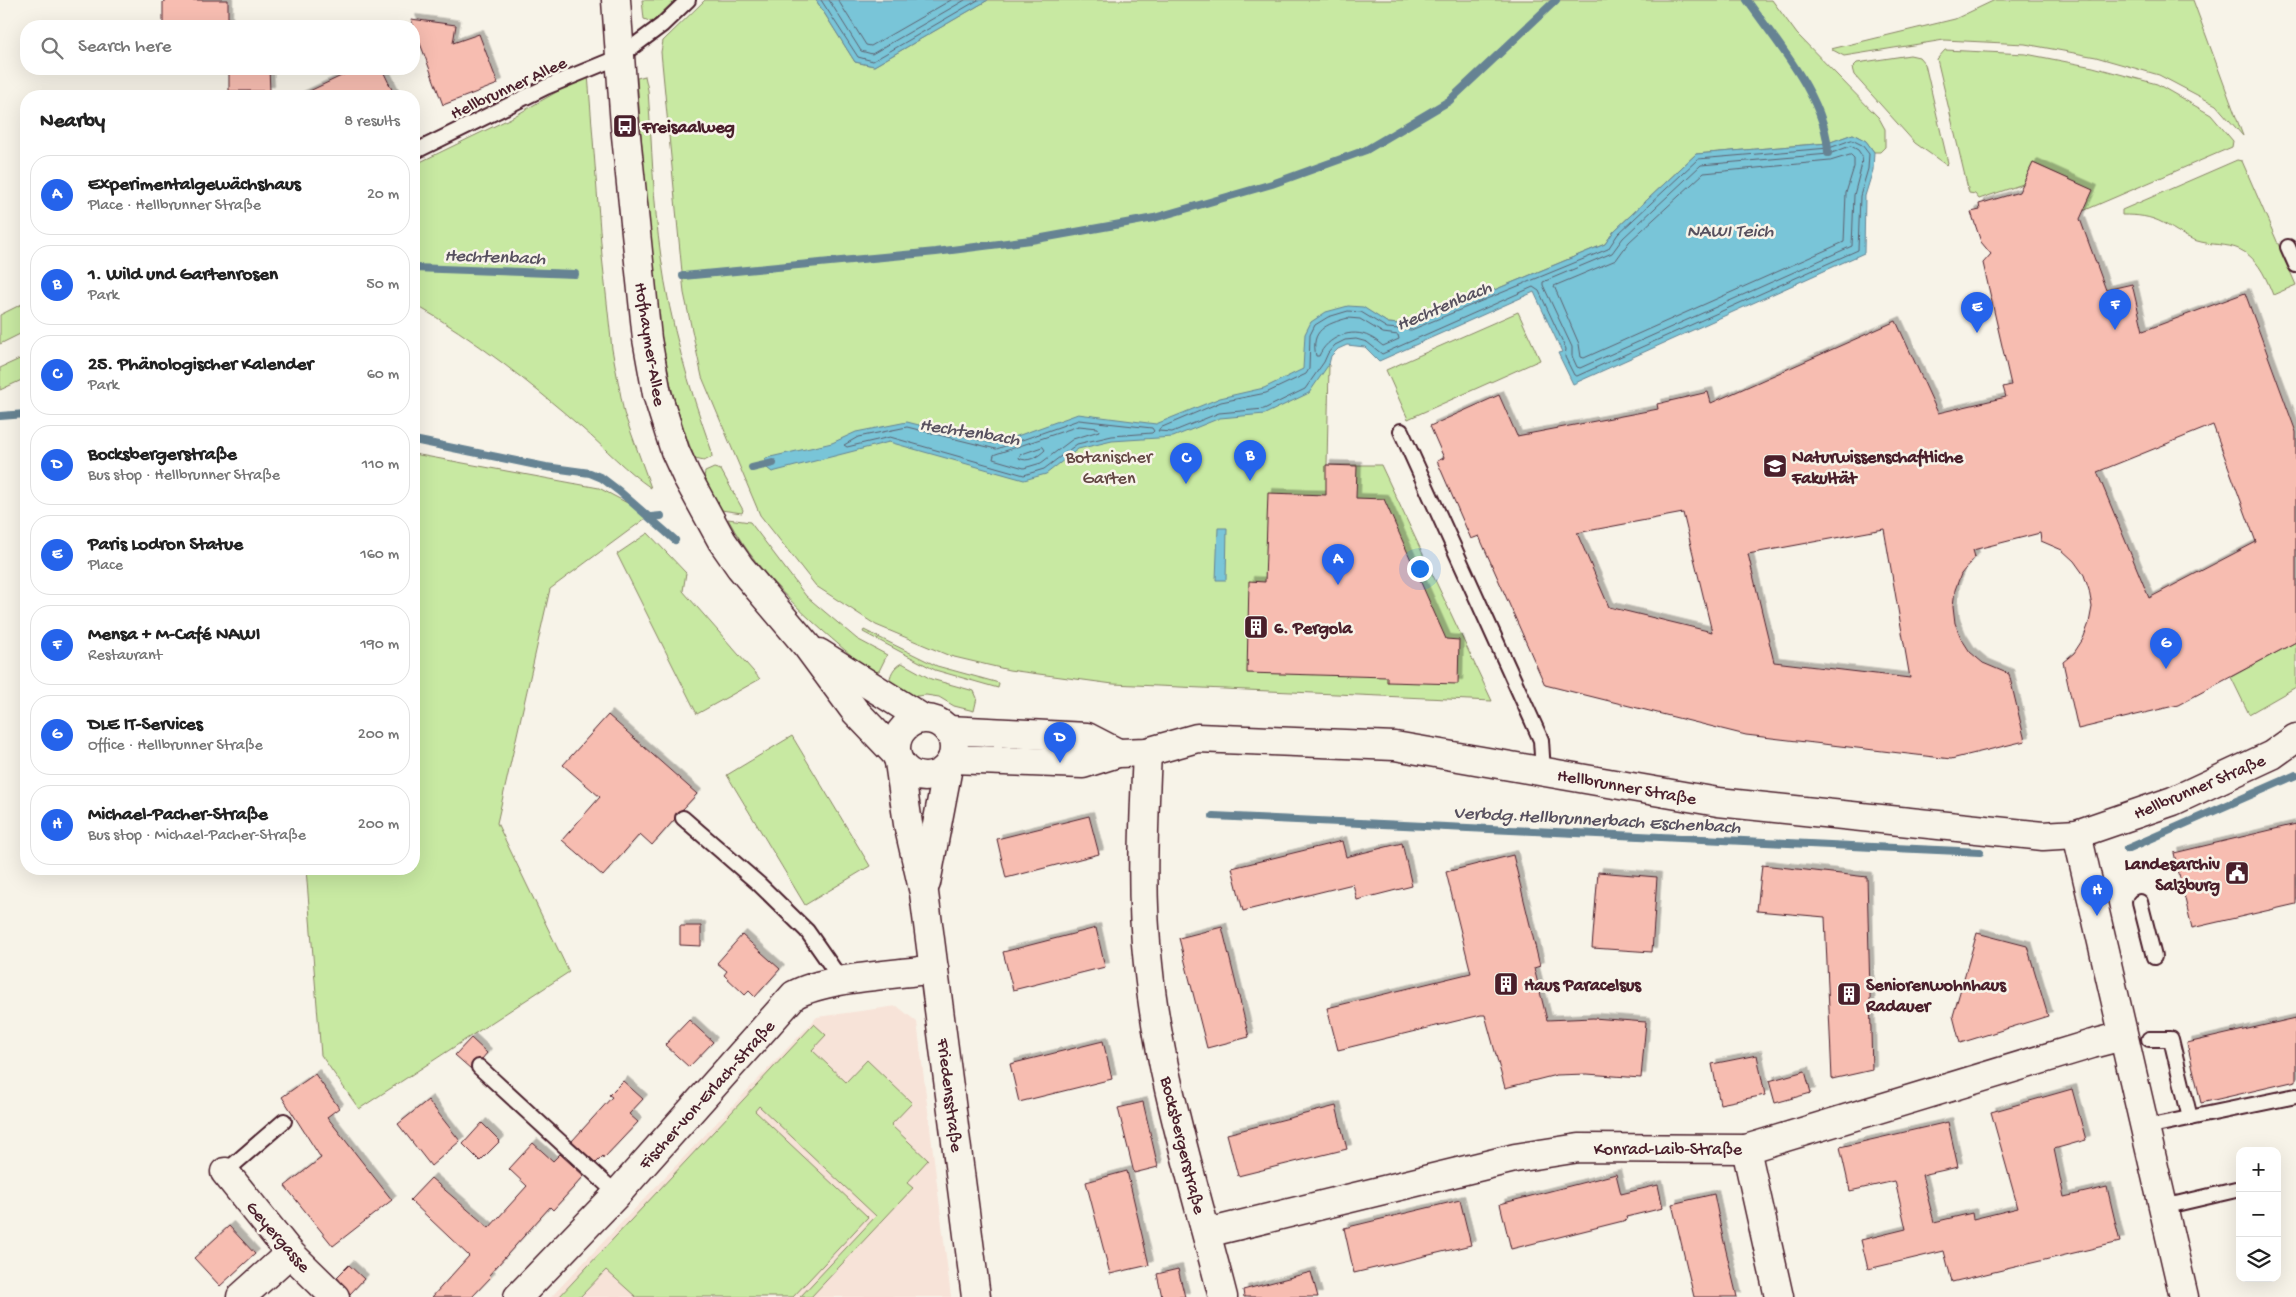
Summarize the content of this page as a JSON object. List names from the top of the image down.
{
  "streets": {
    "street": [
      "Hofhaymer-Allee",
      "Hellbrunner Straße",
      "Fischer-von-Erlach-Straße",
      "Friedensstraße",
      "Bocksbergerstraße",
      "Konrad-Laib-Straße",
      "Geyergasse"
    ],
    "lane": ["Hellbrunner Allee"]
  },
  "crossings": [
    ["Hellbrunner Allee", "Hofhaymer-Allee"],
    ["Hofhaymer-Allee", "Hellbrunner Straße"],
    ["Hofhaymer-Allee", "Friedensstraße"],
    ["Hellbrunner Straße", "Friedensstraße"],
    ["Hellbrunner Straße", "Bocksbergerstraße"],
    ["Fischer-von-Erlach-Straße", "Friedensstraße"],
    ["Bocksbergerstraße", "Konrad-Laib-Straße"]
  ],
  "water": ["NAWI Teich", "Hechtenbach", "Verbdg.Hellbrunnerbach Eschenbach"],
  "parks": ["Botanischer Garten"],
  "places": {
    "bus stop": ["Freisaalweg"],
    "school or university": ["Naturwissenschaftliche Fakultät"],
    "building": ["6. Pergola", "Haus Paracelsus", "Seniorenwohnhaus Radauer"],
    "public building": ["Landesarchiv Salzburg"]
  },
  "page": {
    "search": "Search here",
    "heading": ["Nearby", "8 results"],
    "list": [
      {
        "mark": "A",
        "name": "Experimentalgewächshaus",
        "note": "Place · Hellbrunner Straße",
        "value": "20 m"
      },
      {
        "mark": "B",
        "name": "1. Wild und Gartenrosen",
        "note": "Park",
        "value": "50 m"
      },
      {
        "mark": "C",
        "name": "25. Phänologischer Kalender",
        "note": "Park",
        "value": "60 m"
      },
      {
        "mark": "D",
        "name": "Bocksbergerstraße",
        "note": "Bus stop · Hellbrunner Straße",
        "value": "110 m"
      },
      {
        "mark": "E",
        "name": "Paris Lodron Statue",
        "note": "Place",
        "value": "160 m"
      },
      {
        "mark": "F",
        "name": "Mensa + M-Café NAWI",
        "note": "Restaurant",
        "value": "190 m"
      },
      {
        "mark": "G",
        "name": "DLE IT-Services",
        "note": "Office · Hellbrunner Straße",
        "value": "200 m"
      },
      {
        "mark": "H",
        "name": "Michael-Pacher-Straße",
        "note": "Bus stop · Michael-Pacher-Straße",
        "value": "200 m"
      }
    ],
    "pins": [
      "F",
      "E",
      "B",
      "C",
      "A",
      "G",
      "D",
      "H"
    ],
    "map_buttons": ["+", "−"]
  }
}
